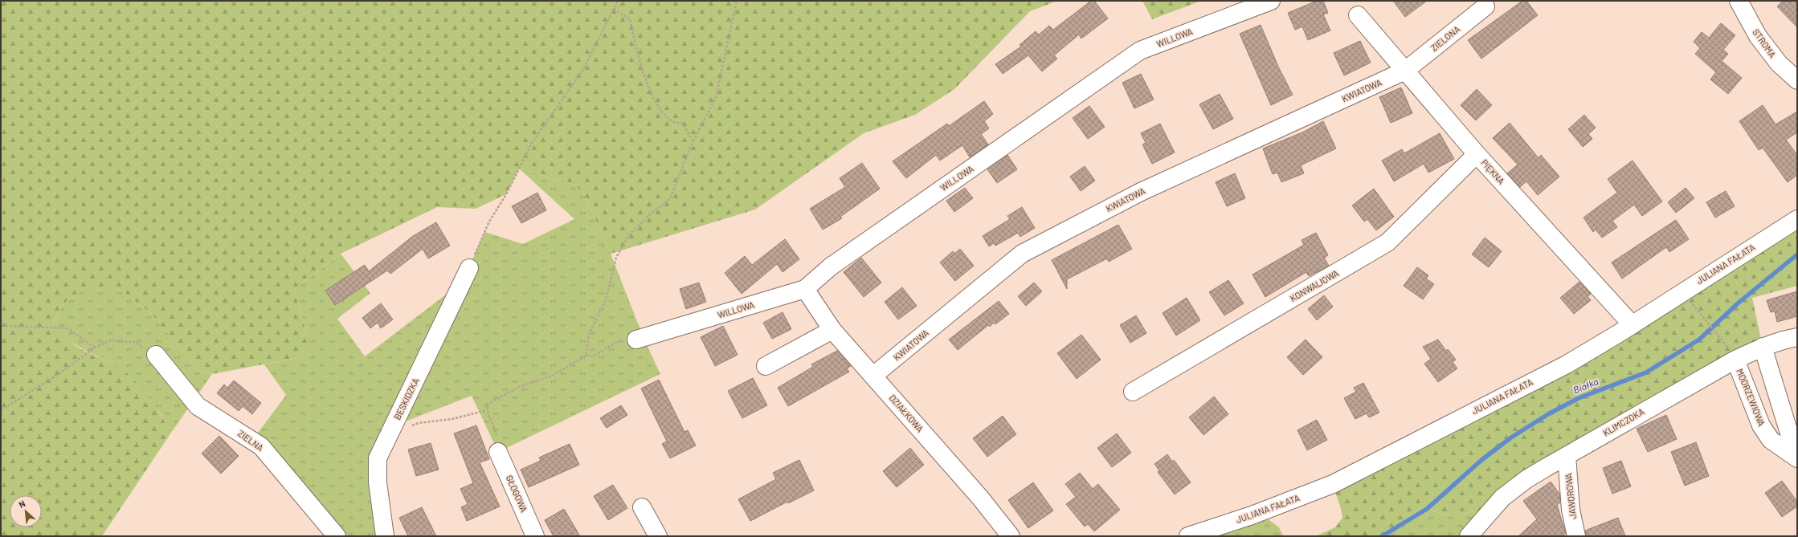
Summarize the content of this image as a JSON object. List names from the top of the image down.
{
  "streets": {
    "street": [
      "WILLOWA",
      "ZIELONA",
      "STROMA",
      "KWIATOWA",
      "PIĘKNA",
      "JULIANA FAŁATA",
      "KONWALIOWA",
      "MODRZEWIOWA",
      "BESKIDZKA",
      "DZIAŁKOWA",
      "KLIMCZOKA",
      "ZIELNA",
      "GŁOGOWA",
      "JAWOROWA"
    ]
  },
  "crossings": [
    ["WILLOWA", "DZIAŁKOWA"],
    ["ZIELONA", "KWIATOWA"],
    ["ZIELONA", "PIĘKNA"],
    ["KWIATOWA", "PIĘKNA"],
    ["KWIATOWA", "DZIAŁKOWA"],
    ["PIĘKNA", "JULIANA FAŁATA"],
    ["PIĘKNA", "KONWALIOWA"],
    ["MODRZEWIOWA", "KLIMCZOKA"],
    ["KLIMCZOKA", "JAWOROWA"]
  ],
  "water": ["Białka"],
  "north": "top left"
}
